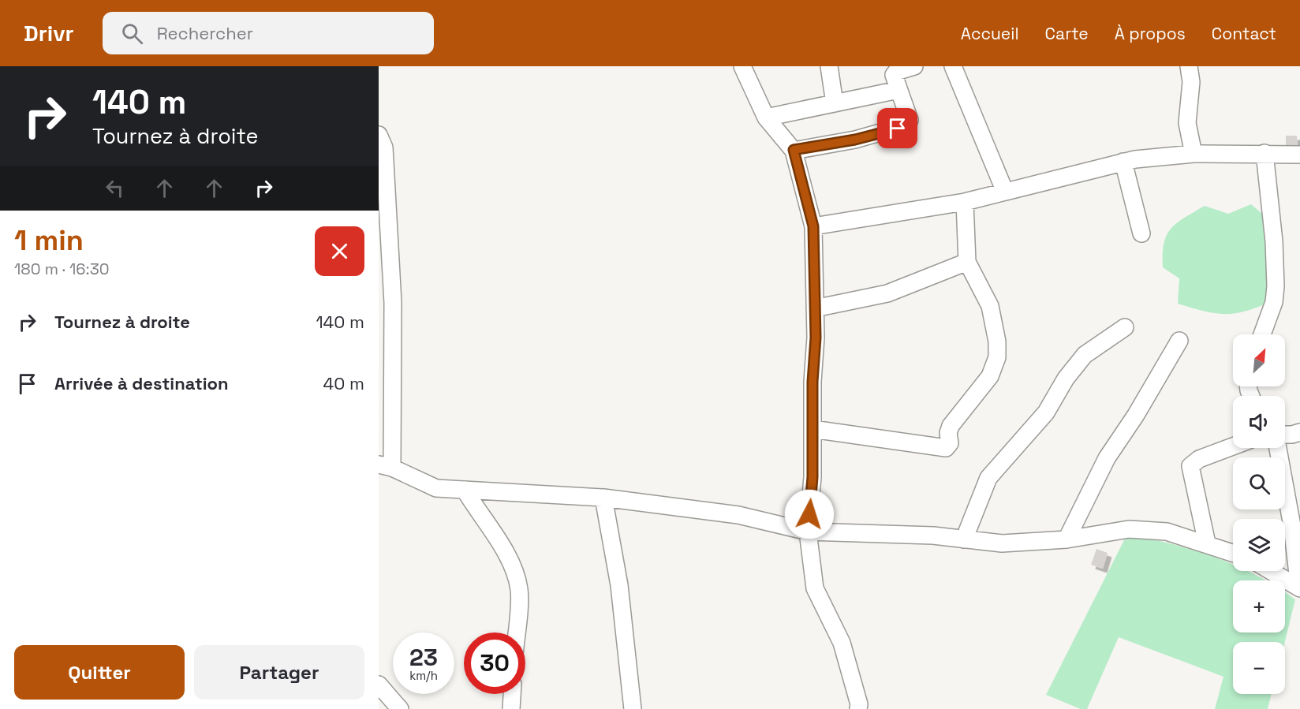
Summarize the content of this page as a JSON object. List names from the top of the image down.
{
  "north": "top right",
  "page": {
    "header": "Drivr",
    "search": "Rechercher",
    "nav": [
      "Accueil",
      "Carte",
      "À propos",
      "Contact"
    ],
    "turn": ["140 m", "Tournez à droite"],
    "heading": ["1 min", "180 m · 16:30"],
    "list": [
      {
        "name": "Tournez à droite",
        "value": "140 m"
      },
      {
        "name": "Arrivée à destination",
        "value": "40 m"
      }
    ],
    "map_buttons": ["+", "−"],
    "speed": "23 km/h",
    "limit": "30",
    "buttons": ["Quitter", "Partager"]
  }
}
